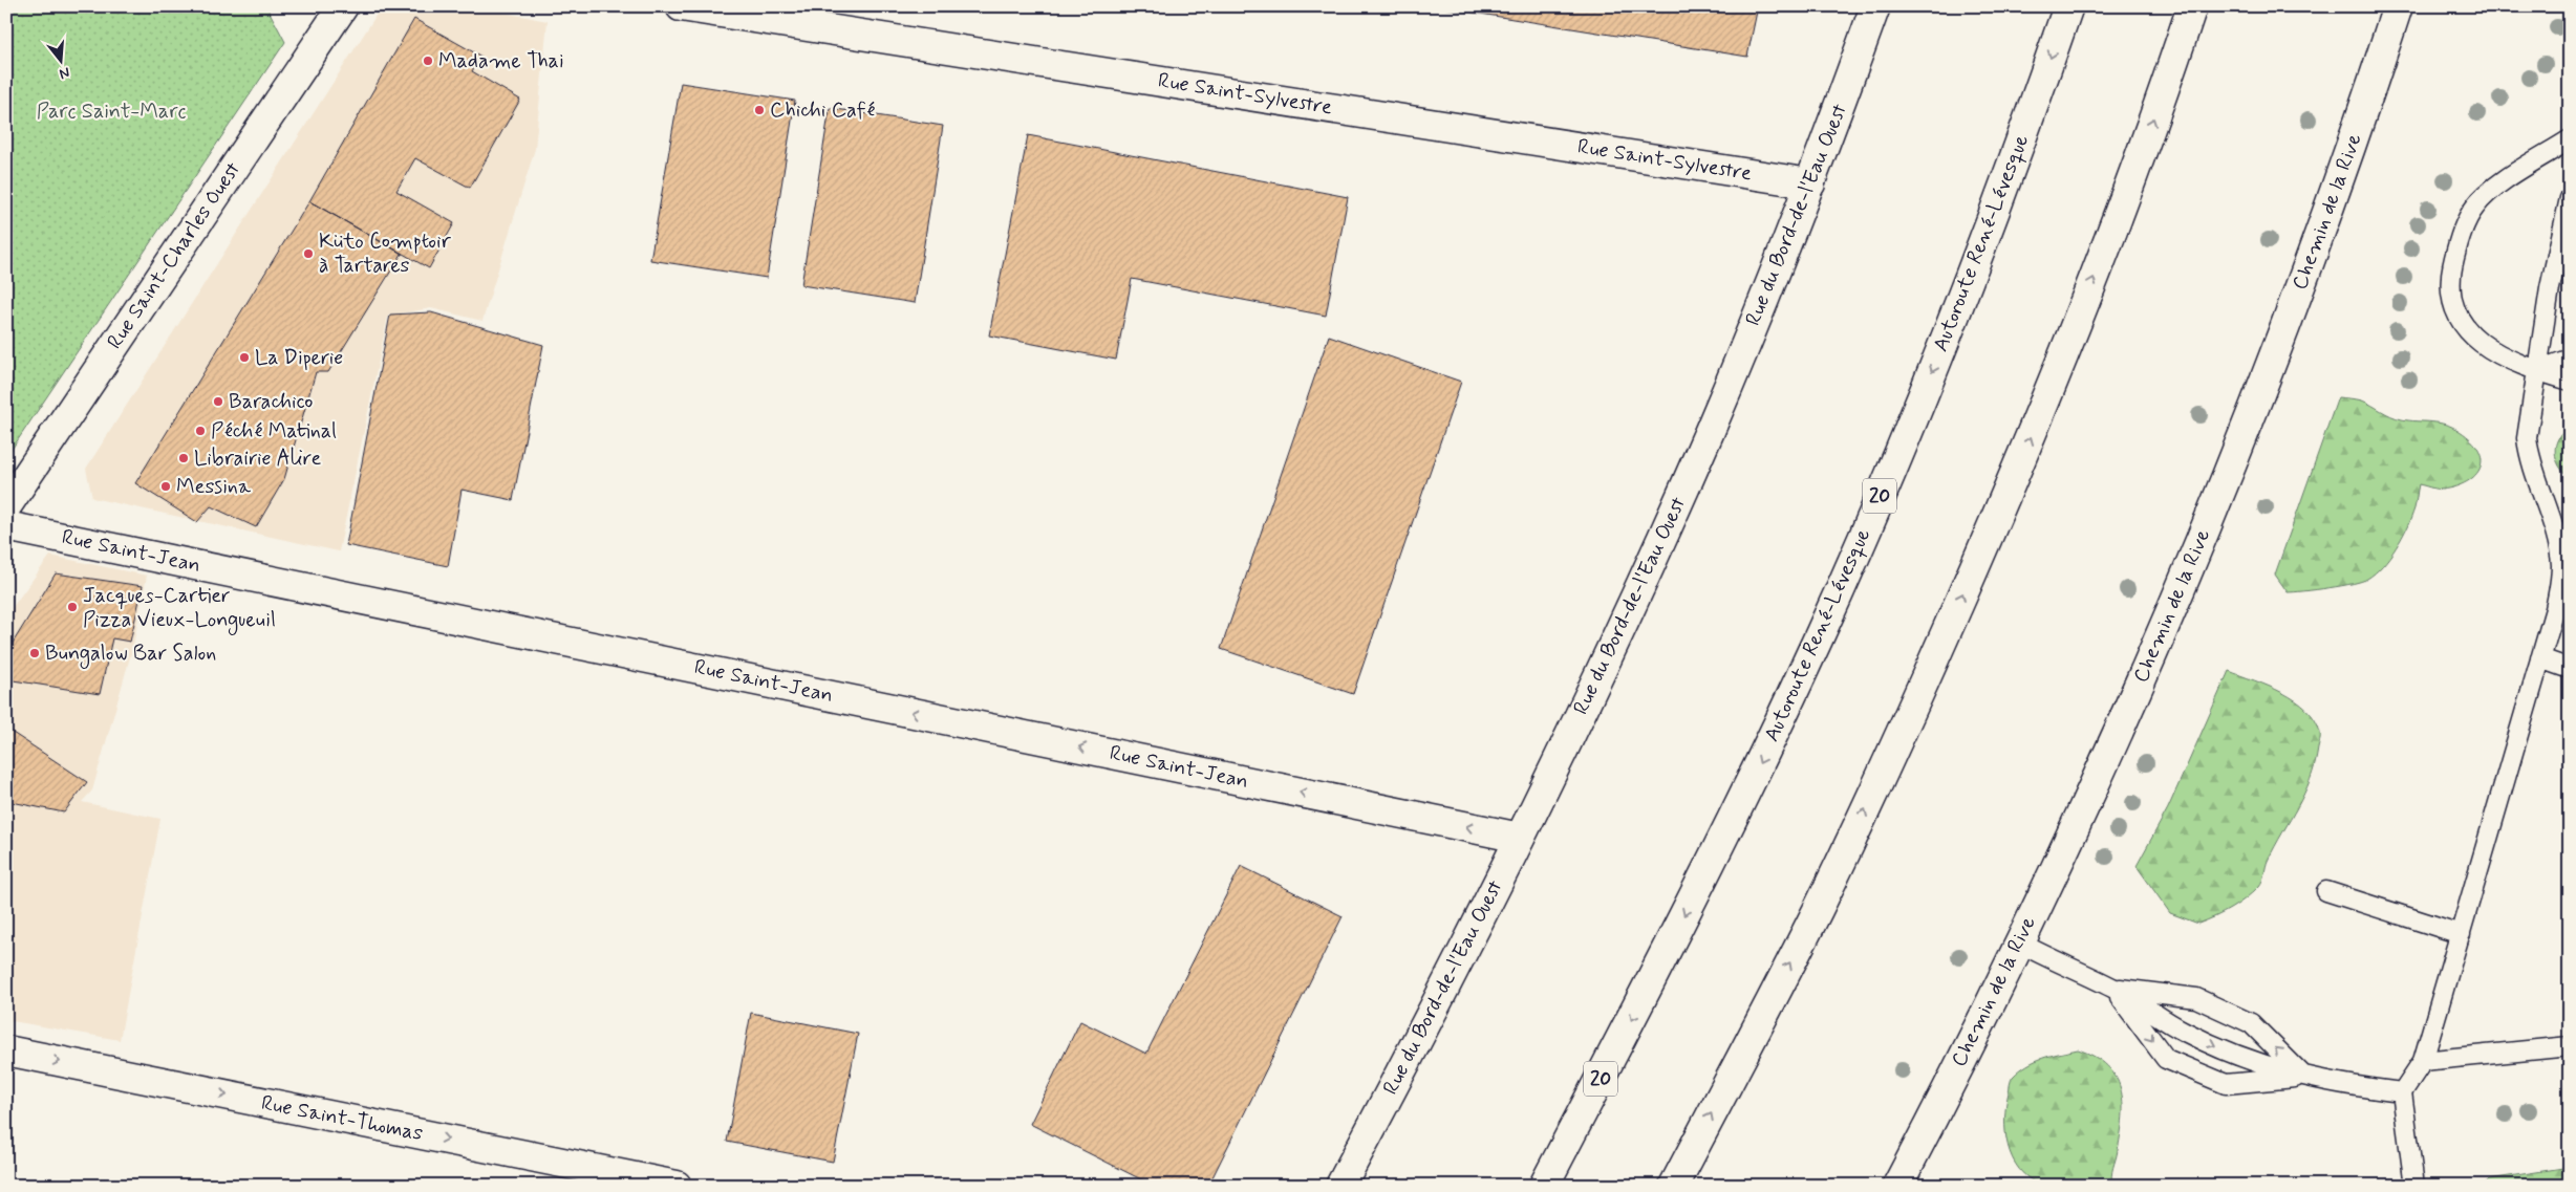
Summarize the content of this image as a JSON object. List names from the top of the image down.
{
  "streets": {
    "main road": [
      "Rue Saint-Sylvestre",
      "Chemin de la Rive",
      "Rue du Bord-de-l'Eau Ouest",
      "Autoroute René-Lévesque",
      "Rue Saint-Charles Ouest",
      "20",
      "Rue Saint-Jean",
      "Rue Saint-Thomas"
    ]
  },
  "crossings": [
    ["Rue Saint-Sylvestre", "Rue du Bord-de-l'Eau Ouest"],
    ["Rue du Bord-de-l'Eau Ouest", "Rue Saint-Jean"]
  ],
  "one_way": ["Rue Saint-Jean", "Rue Saint-Thomas"],
  "parks": ["Parc Saint-Marc"],
  "places": [
    "Madame Thai",
    "Chichi Café",
    "Küto Comptoir à Tartares",
    "La Diperie",
    "Barachico",
    "Péché Matinal",
    "Librairie Alire",
    "Messina",
    "Jacques-Cartier Pizza Vieux-Longueuil",
    "Bungalow Bar Salon"
  ],
  "north": "bottom"
}
